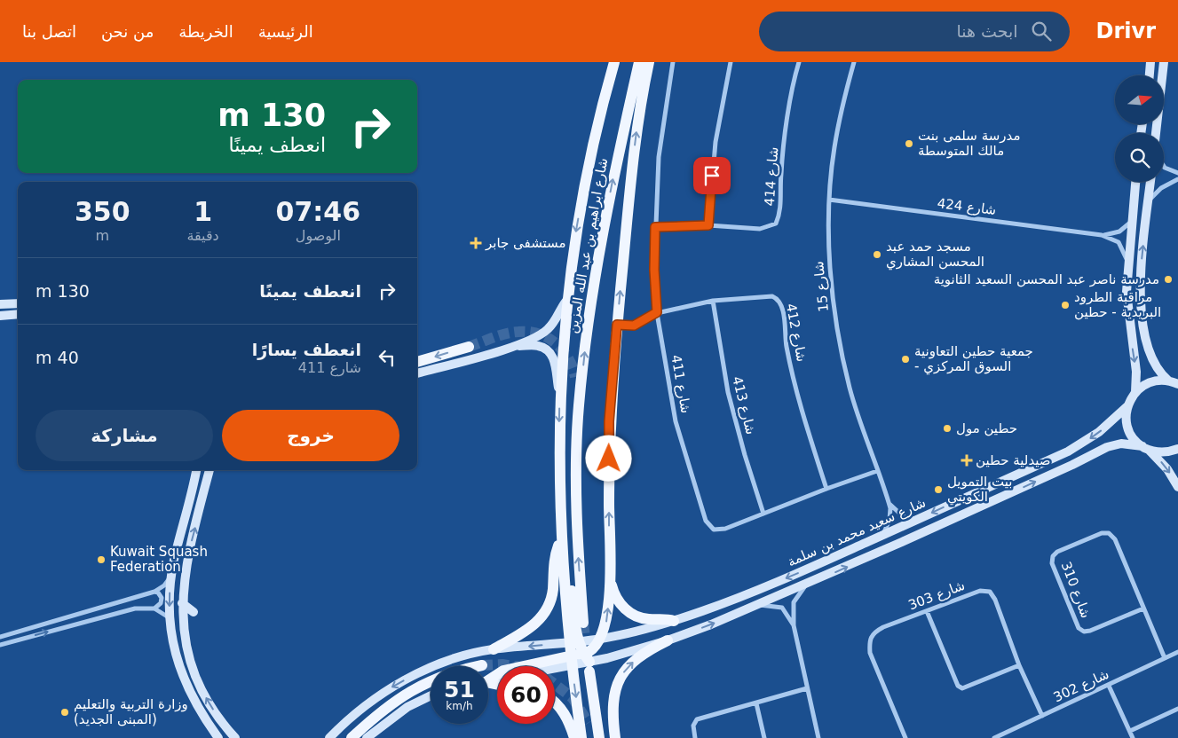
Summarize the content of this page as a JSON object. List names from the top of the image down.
{
  "streets": {
    "main road": ["شارع ابراهيم بن عبد الله المزين"],
    "street": [
      "شارع 414",
      "شارع 424",
      "شارع 15",
      "شارع 412",
      "شارع 411",
      "شارع 413",
      "شارع سعيد محمد بن سلمة",
      "شارع 310",
      "شارع 303",
      "شارع 302"
    ]
  },
  "crossings": [
    ["شارع 414", "شارع 411"],
    ["شارع 424", "شارع 15"],
    ["شارع 15", "شارع 411"],
    ["شارع 15", "شارع سعيد محمد بن سلمة"],
    ["شارع 412", "شارع 411"],
    ["شارع 412", "شارع 413"],
    ["شارع 411", "شارع 413"],
    ["شارع 310", "شارع 302"],
    ["شارع 303", "شارع 302"]
  ],
  "places": {
    "other": [
      "مدرسة سلمى بنت مالك المتوسطة",
      "مسجد حمد عبد المحسن المشاري",
      "مدرسة ناصر عبد المحسن السعيد الثانوية",
      "مراقبة الطرود البريدية - حطين",
      "جمعية حطين التعاونية - السوق المركزي",
      "حطين مول",
      "بيت التمويل الكويتي",
      "Kuwait Squash Federation",
      "وزارة التربية والتعليم (المبنى الجديد)"
    ],
    "health": ["مستشفى جابر", "صيدلية حطين"]
  },
  "north": "right",
  "page": {
    "header": "Drivr",
    "search": "ابحث هنا",
    "nav": [
      "الرئيسية",
      "الخريطة",
      "من نحن",
      "اتصل بنا"
    ],
    "turn": ["130 m", "انعطف يمينًا"],
    "eta": [
      "07:46",
      "الوصول",
      "1",
      "دقيقة",
      "350",
      "m"
    ],
    "list": [
      {
        "name": "انعطف يمينًا",
        "value": "130 m"
      },
      {
        "name": "انعطف يسارًا",
        "note": "شارع 411",
        "value": "40 m"
      }
    ],
    "buttons": ["خروج", "مشاركة"],
    "speed": "51 km/h",
    "limit": "60"
  }
}
